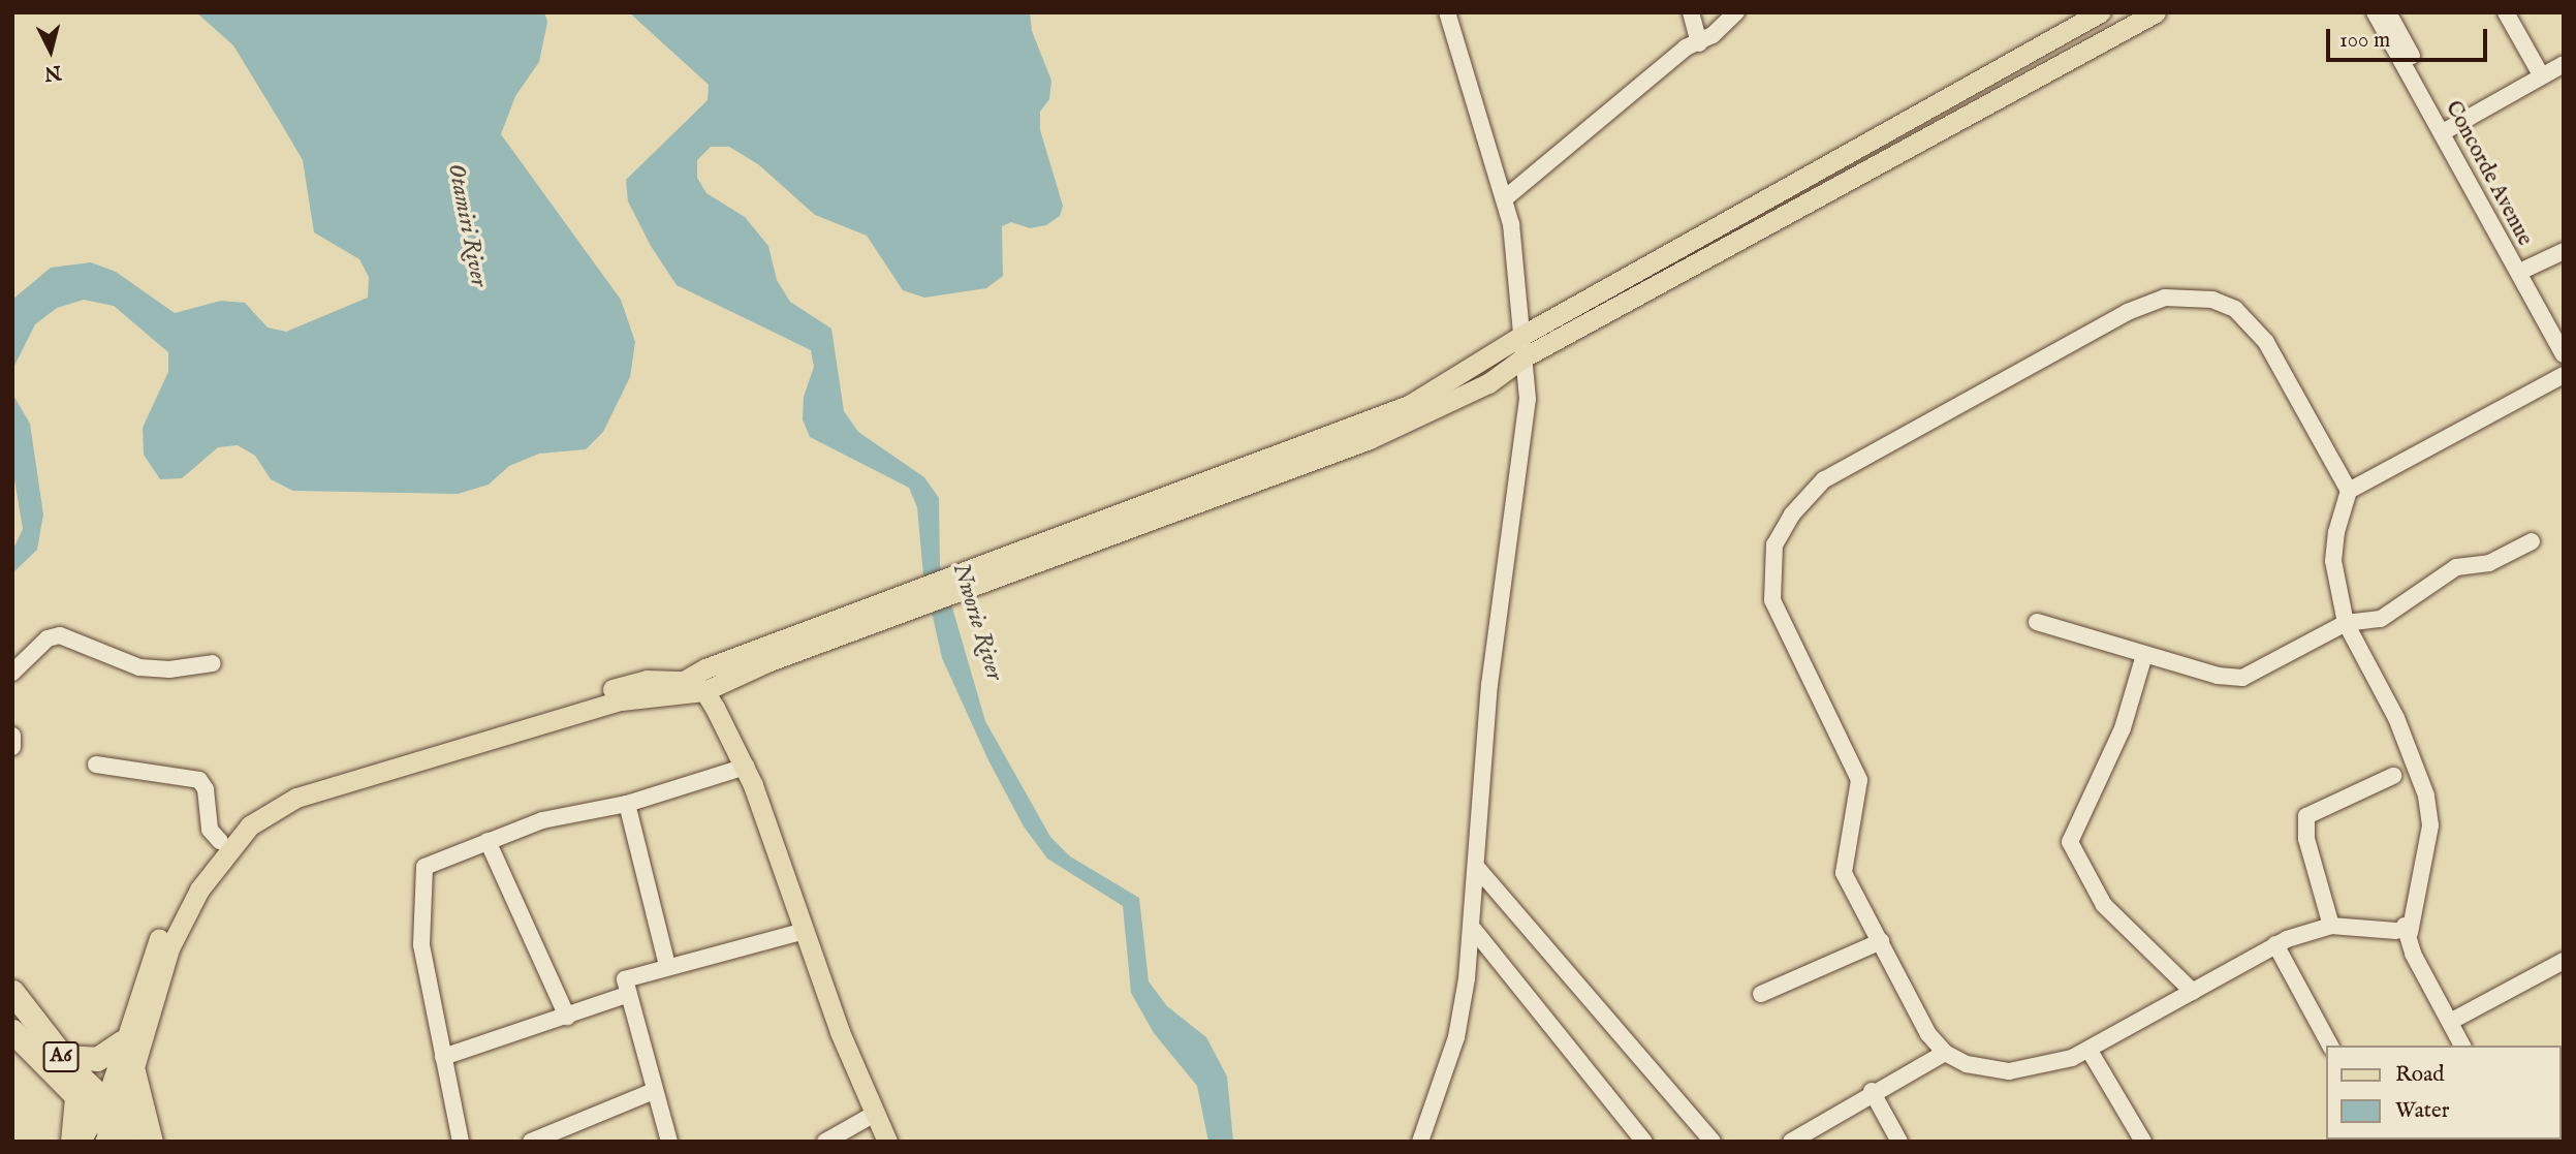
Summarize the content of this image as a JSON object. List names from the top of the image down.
{
  "streets": {
    "highway": ["A6"],
    "street": ["Concorde Avenue"]
  },
  "water": ["Otamiri River", "Nworie River"],
  "legend": ["Road", "Water"],
  "scale_bar": "100 m",
  "north": "bottom"
}
